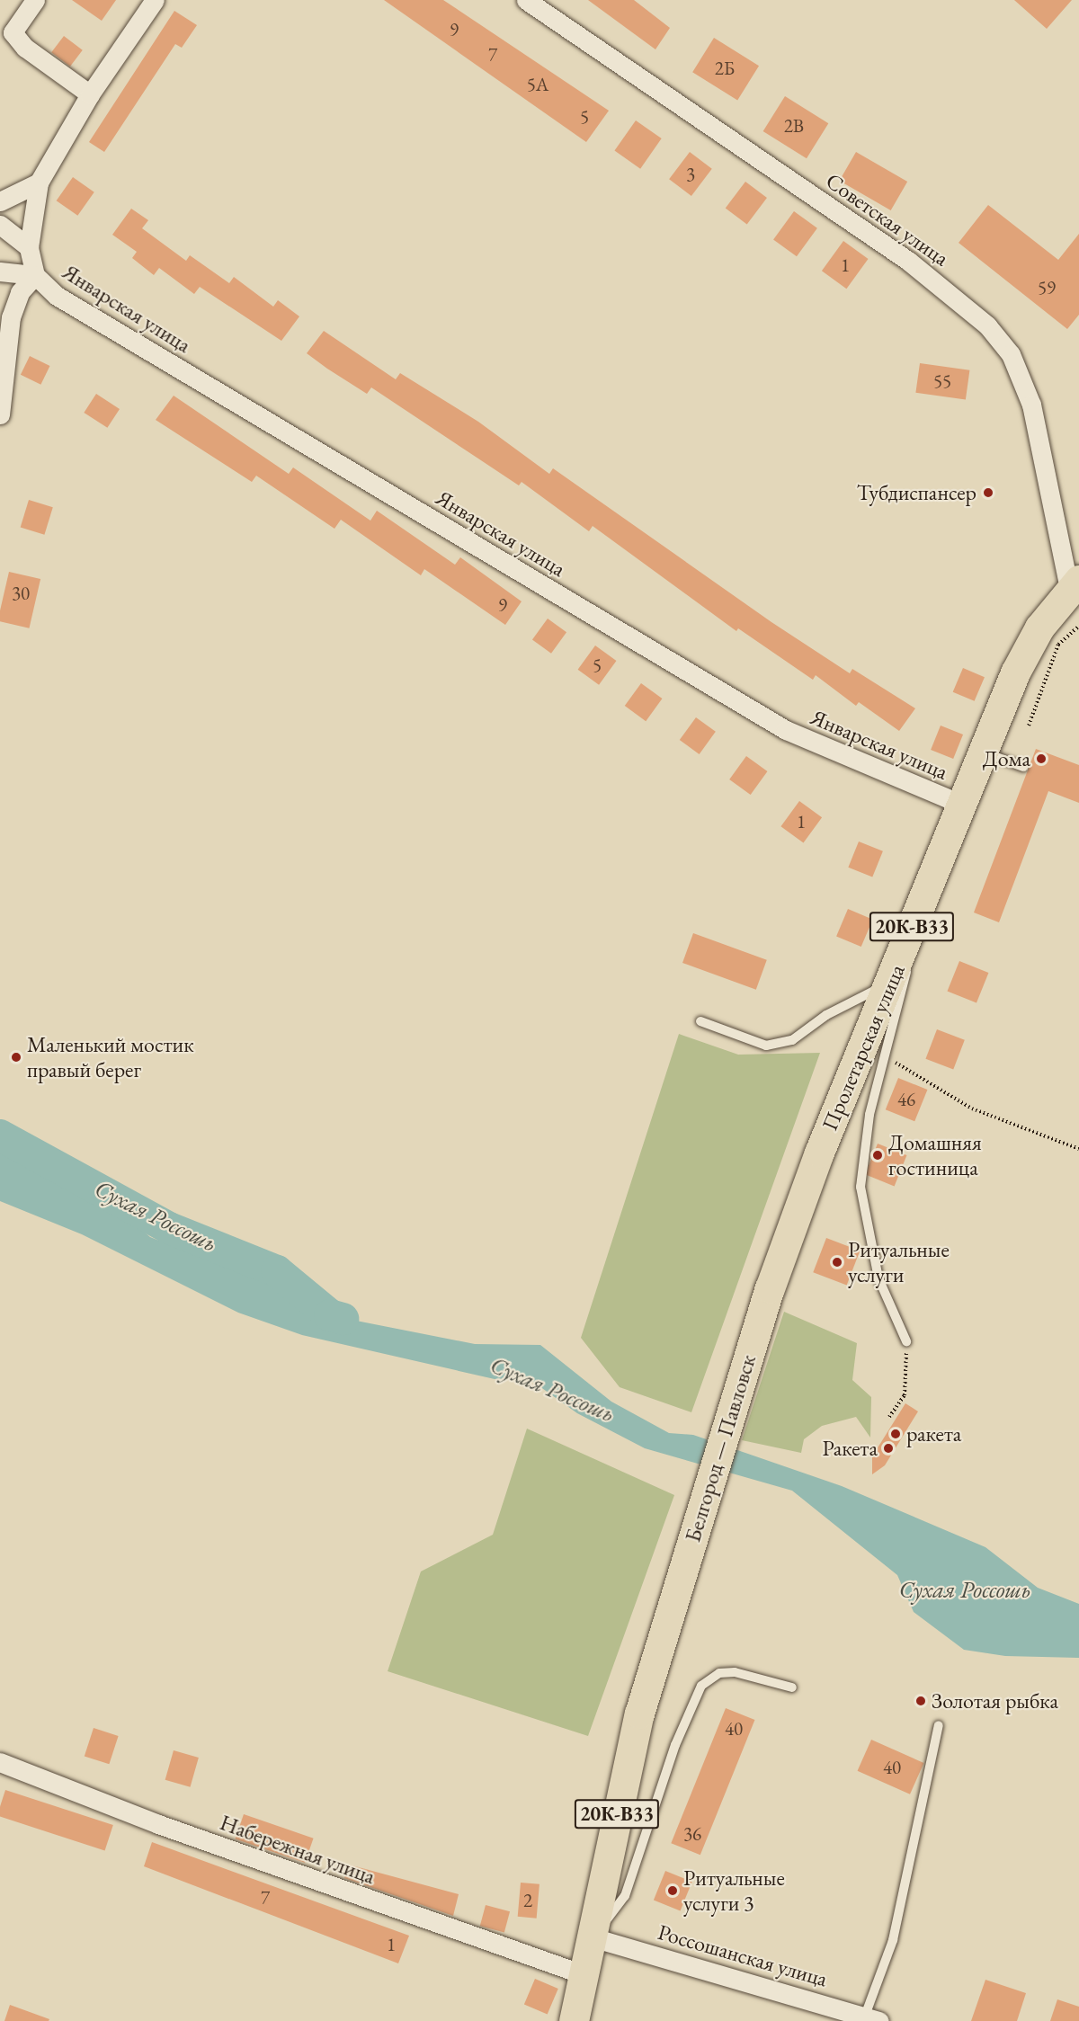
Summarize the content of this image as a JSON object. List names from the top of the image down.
{
  "streets": {
    "main road": ["20К-В33", "Пролетарская улица", "Белгород — Павловск"],
    "street": [
      "Советская улица",
      "Январская улица",
      "Набережная улица",
      "Россошанская улица"
    ]
  },
  "crossings": [
    ["Советская улица", "Пролетарская улица"],
    ["Январская улица", "Пролетарская улица"],
    ["20К-В33", "Белгород — Павловск"],
    ["20К-В33", "Набережная улица"],
    ["20К-В33", "Россошанская улица"],
    ["Пролетарская улица", "Белгород — Павловск"],
    ["Белгород — Павловск", "Россошанская улица"]
  ],
  "water": ["Сухая Россошь"],
  "places": [
    "Тубдиспансер",
    "Дома",
    "Маленький мостик правый берег",
    "Домашняя гостиница",
    "Ритуальные услуги",
    "ракета",
    "Ракета",
    "Золотая рыбка",
    "Ритуальные услуги 3"
  ],
  "house_numbers": [
    "9",
    "7",
    "2Б",
    "5А",
    "5",
    "2В",
    "3",
    "1",
    "59",
    "55",
    "30",
    "9",
    "5",
    "1",
    "46",
    "40",
    "40",
    "36",
    "7",
    "2",
    "1"
  ]
}
